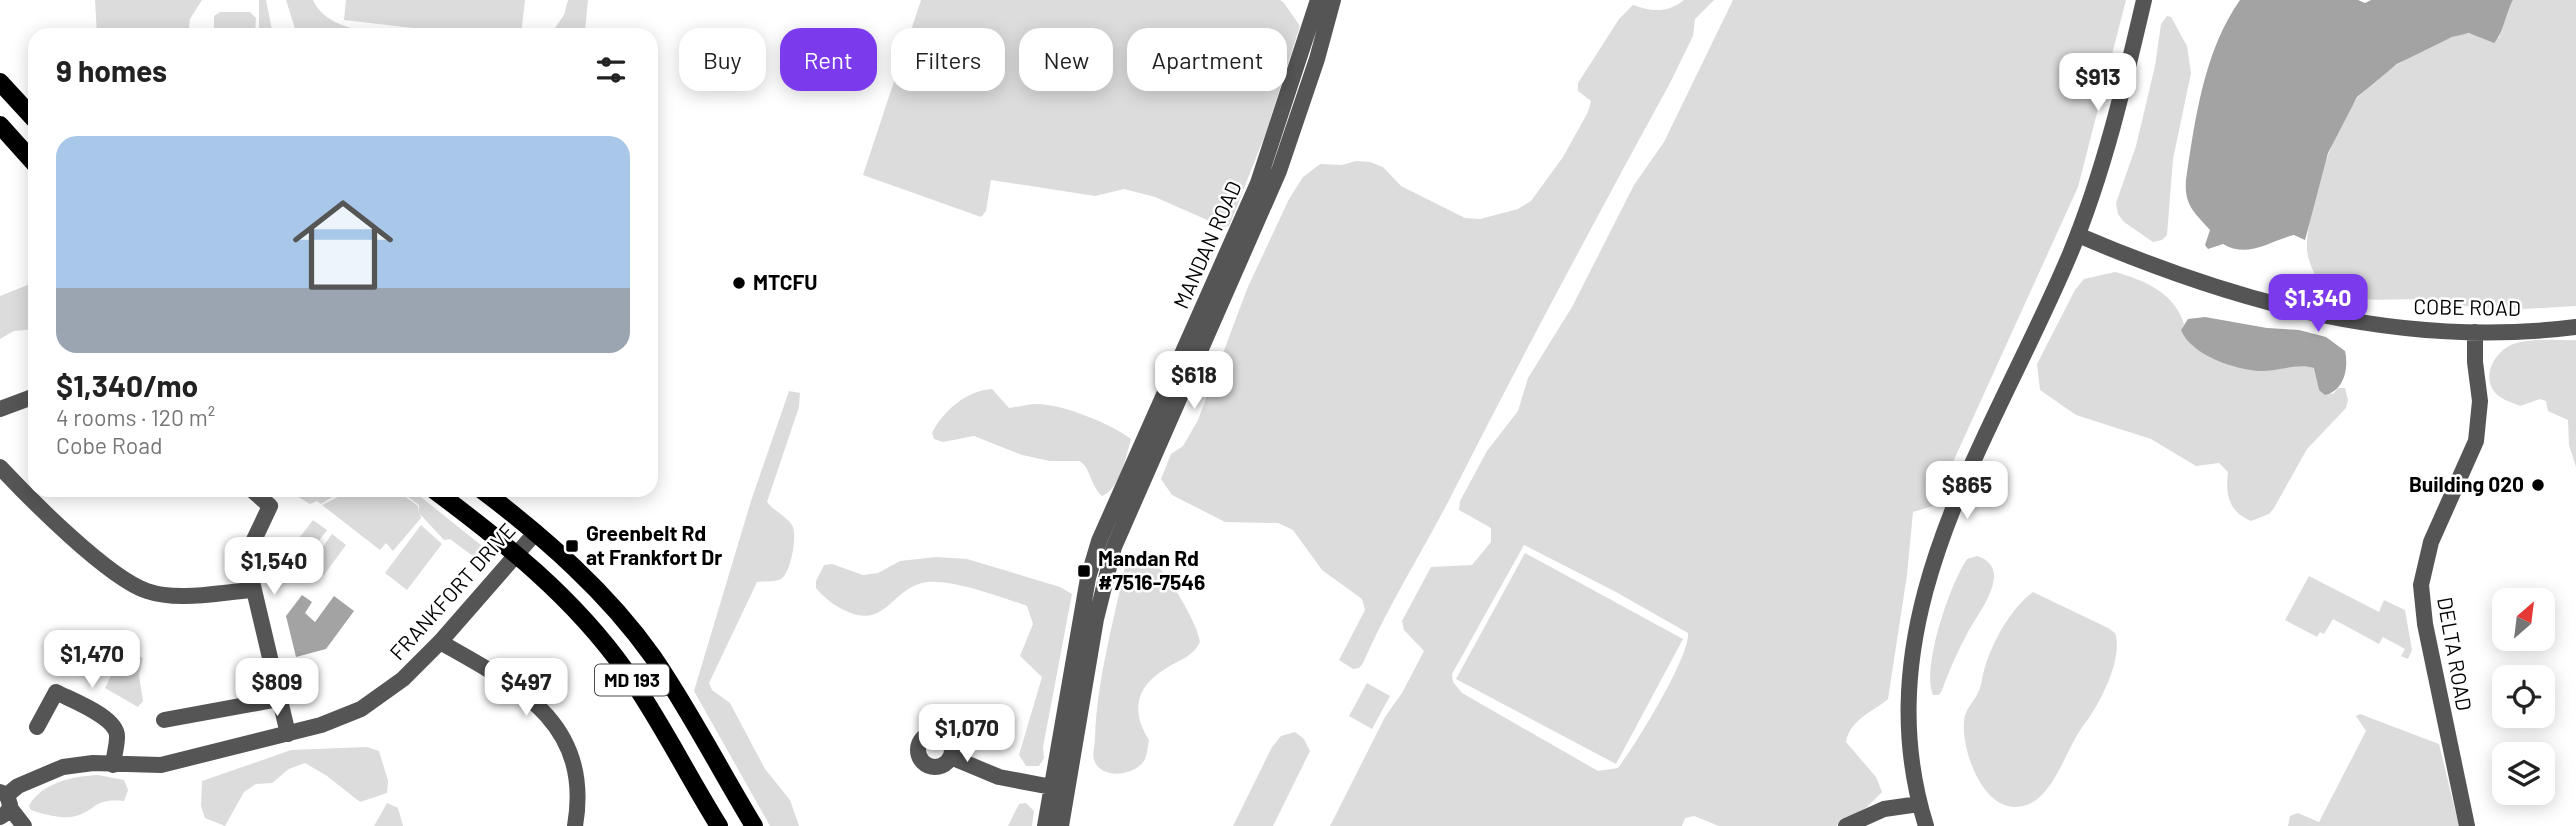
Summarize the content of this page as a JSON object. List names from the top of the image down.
{
  "streets": {
    "main road": ["MD 193"],
    "street": [
      "MANDAN ROAD",
      "COBE ROAD",
      "FRANKFORT DRIVE",
      "DELTA ROAD"
    ]
  },
  "crossings": [
    ["COBE ROAD", "DELTA ROAD"],
    ["FRANKFORT DRIVE", "MD 193"]
  ],
  "places": {
    "other": ["MTCFU", "Building 020"],
    "transit": ["Greenbelt Rd at Frankfort Dr", "Mandan Rd #7516-7546"]
  },
  "north": "top right",
  "page": {
    "chip": [
      "Buy",
      "Rent",
      "Filters",
      "New",
      "Apartment"
    ],
    "heading": "9 homes",
    "price": [
      "$913",
      "$1,340",
      "$618",
      "$865",
      "$1,540",
      "$1,470",
      "$809",
      "$497",
      "$1,070"
    ],
    "list": [
      {
        "name": "$1,340/mo",
        "note": "4 rooms · 120 m² · Cobe Road"
      }
    ]
  }
}
